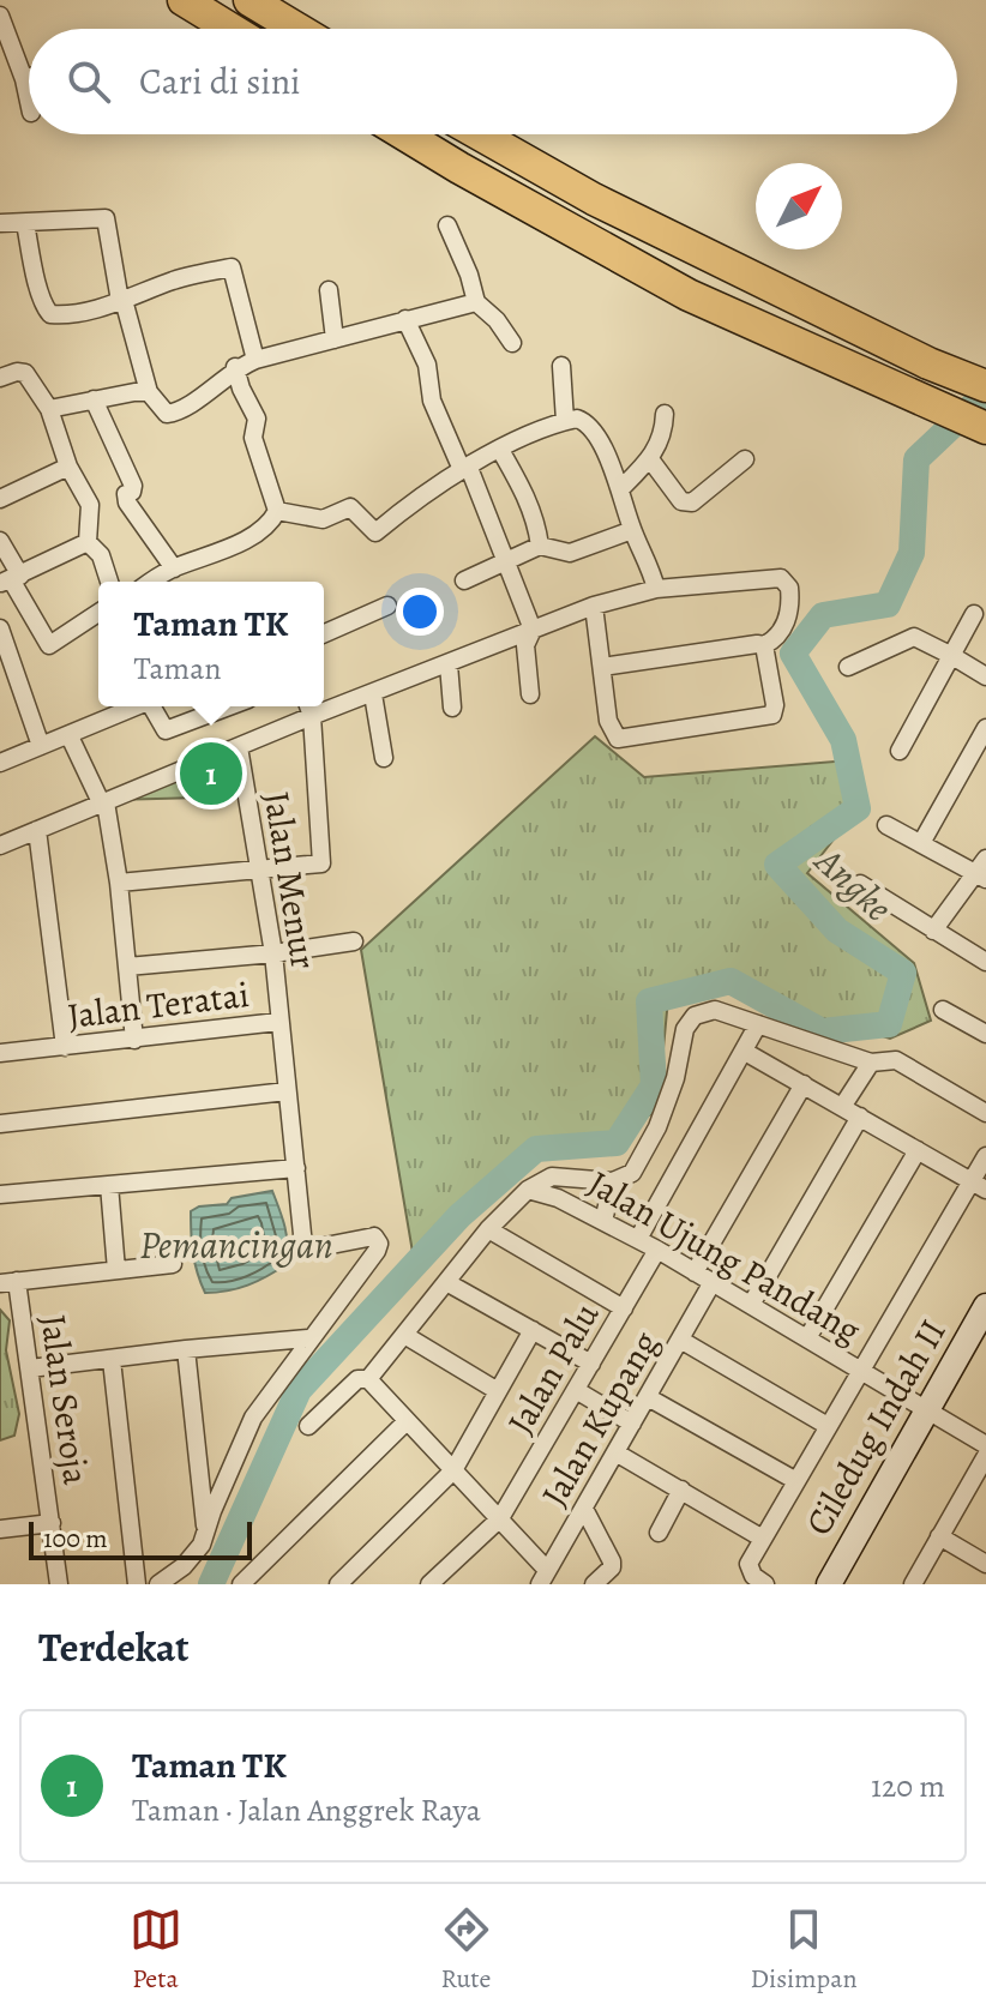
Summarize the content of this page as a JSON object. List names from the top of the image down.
{
  "streets": {
    "street": [
      "Jalan Menur",
      "Jalan Teratai",
      "Jalan Ujung Pandang",
      "Jalan Palu",
      "Jalan Seroja",
      "Jalan Kupang",
      "Ciledug Indah II"
    ]
  },
  "crossings": [
    ["Jalan Menur", "Jalan Teratai"],
    ["Jalan Ujung Pandang", "Jalan Palu"],
    ["Jalan Ujung Pandang", "Jalan Kupang"],
    ["Jalan Ujung Pandang", "Ciledug Indah II"]
  ],
  "water": ["Angke", "Pemancingan"],
  "scale_bar": "100 m",
  "north": "top right",
  "page": {
    "search": "Cari di sini",
    "popup": ["Taman TK", "Taman"],
    "pins": "1",
    "scale": "100 m",
    "heading": "Terdekat",
    "list": [
      {
        "mark": "1",
        "name": "Taman TK",
        "note": "Taman · Jalan Anggrek Raya",
        "value": "120 m"
      }
    ],
    "nav": ["Peta", "Rute", "Disimpan"]
  }
}
